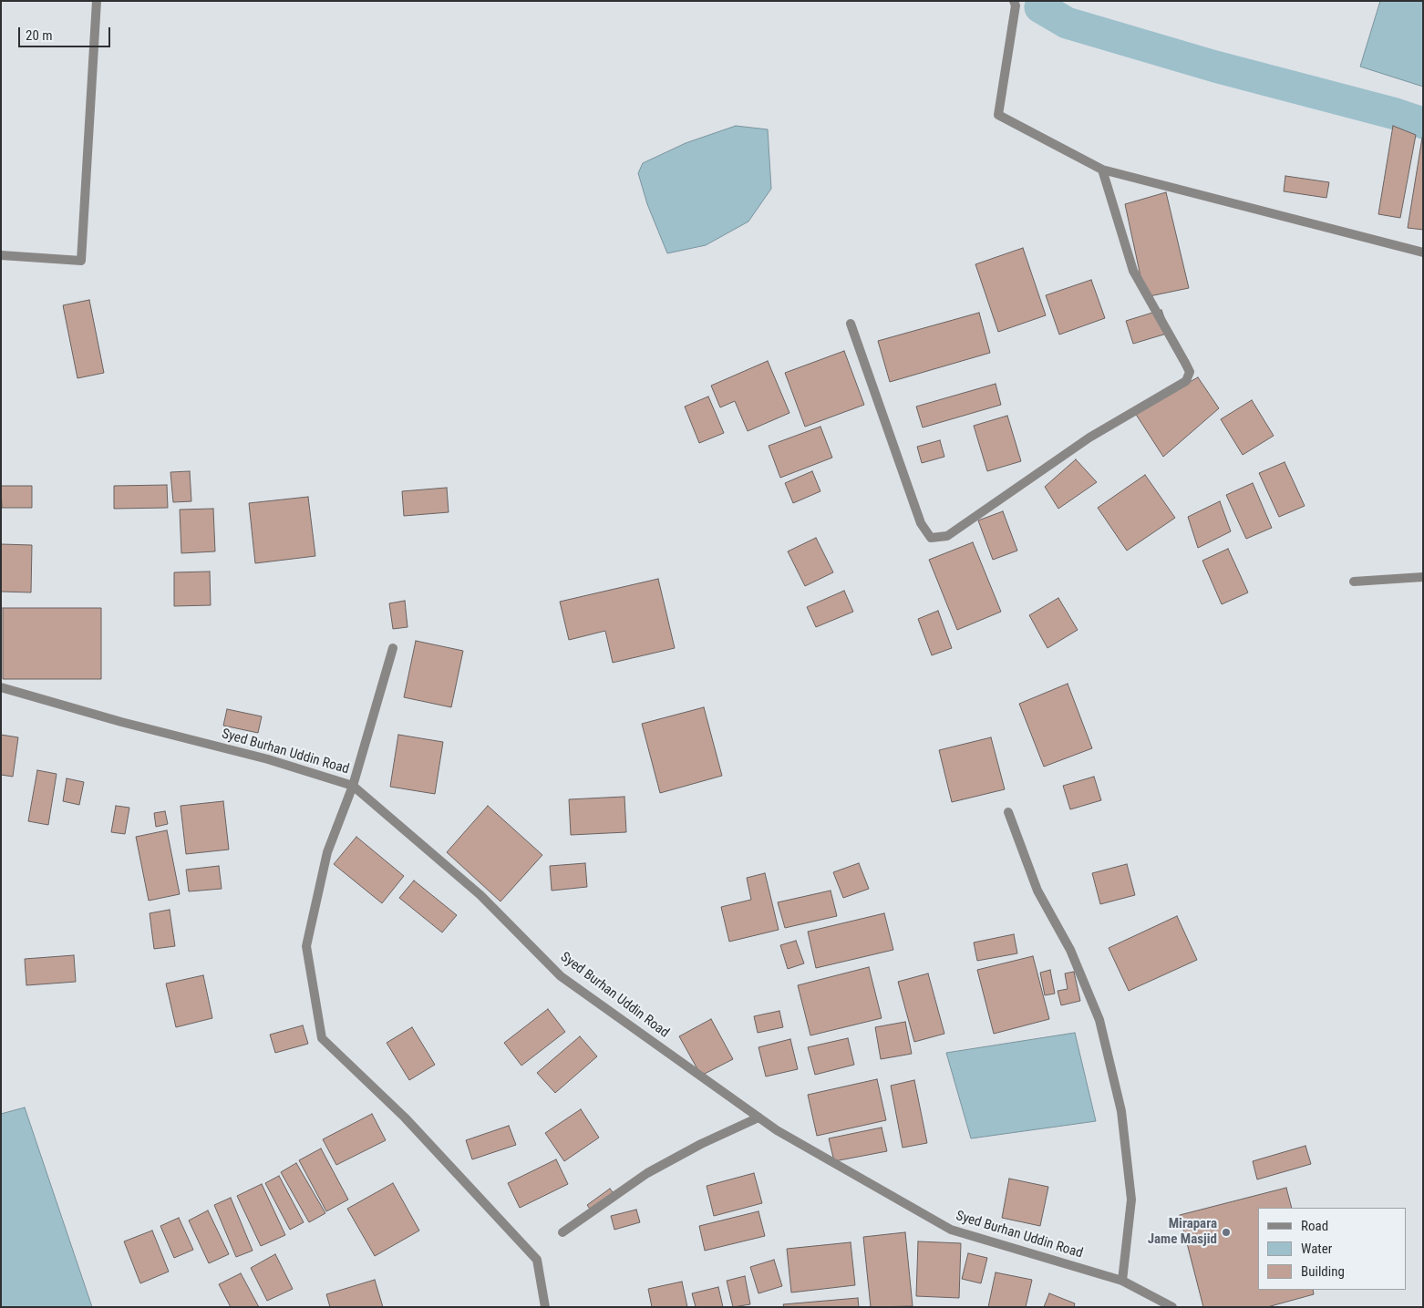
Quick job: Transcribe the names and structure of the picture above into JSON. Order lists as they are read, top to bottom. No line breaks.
{"streets":{"street":["Syed Burhan Uddin Road"]},"places":["Mirapara Jame Masjid"],"legend":["Road","Water","Building"],"scale_bar":"20 m"}
